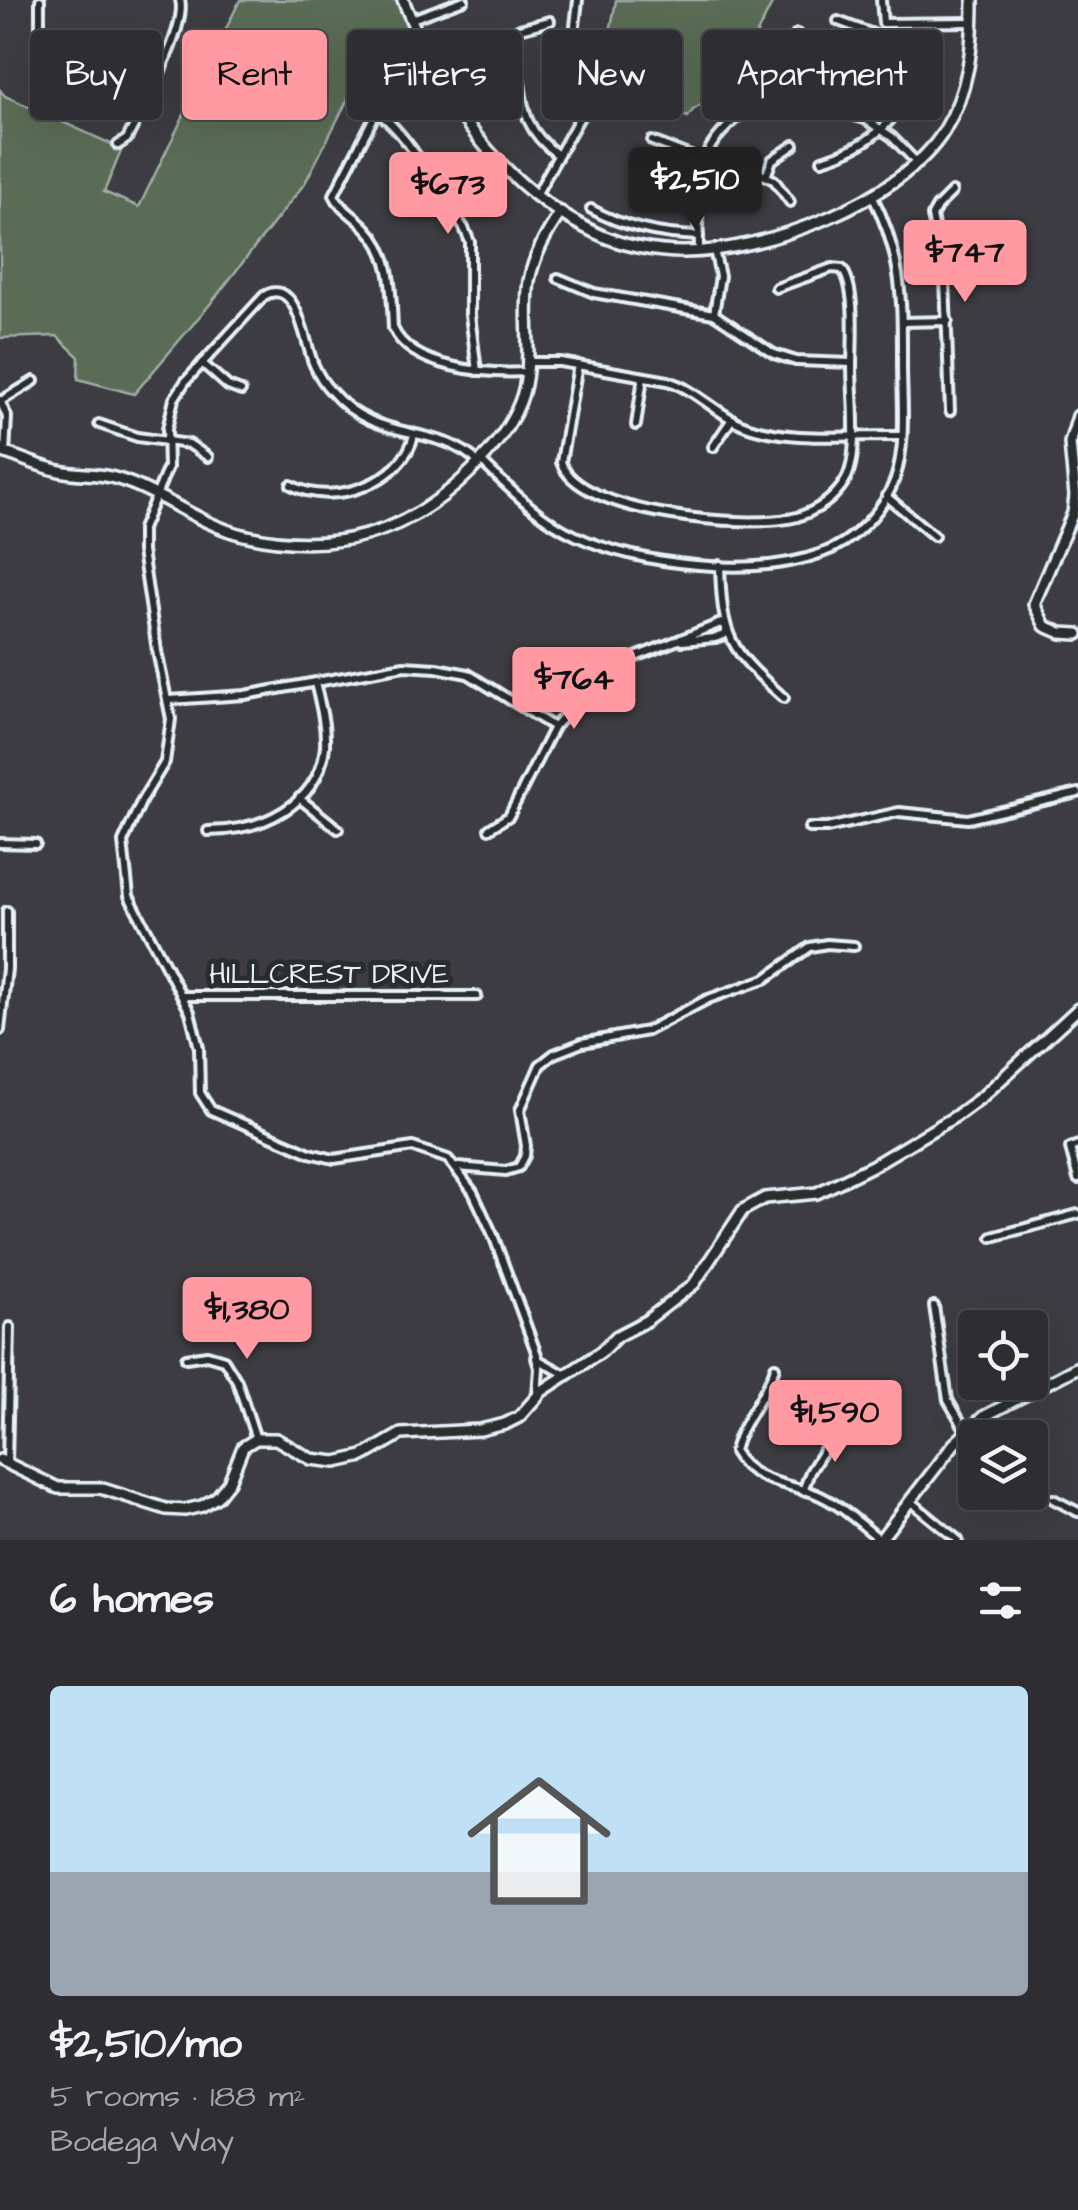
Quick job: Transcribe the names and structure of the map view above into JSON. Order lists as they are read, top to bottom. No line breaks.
{"streets":{"street":["HILLCREST DRIVE"]},"page":{"chip":["Buy","Rent","Filters","New","Apartment"],"price":["$2,510","$673","$747","$764","$1,380","$1,590"],"heading":"6 homes","list":[{"name":"$2,510/mo","note":"5 rooms · 188 m² · Bodega Way"}]}}
